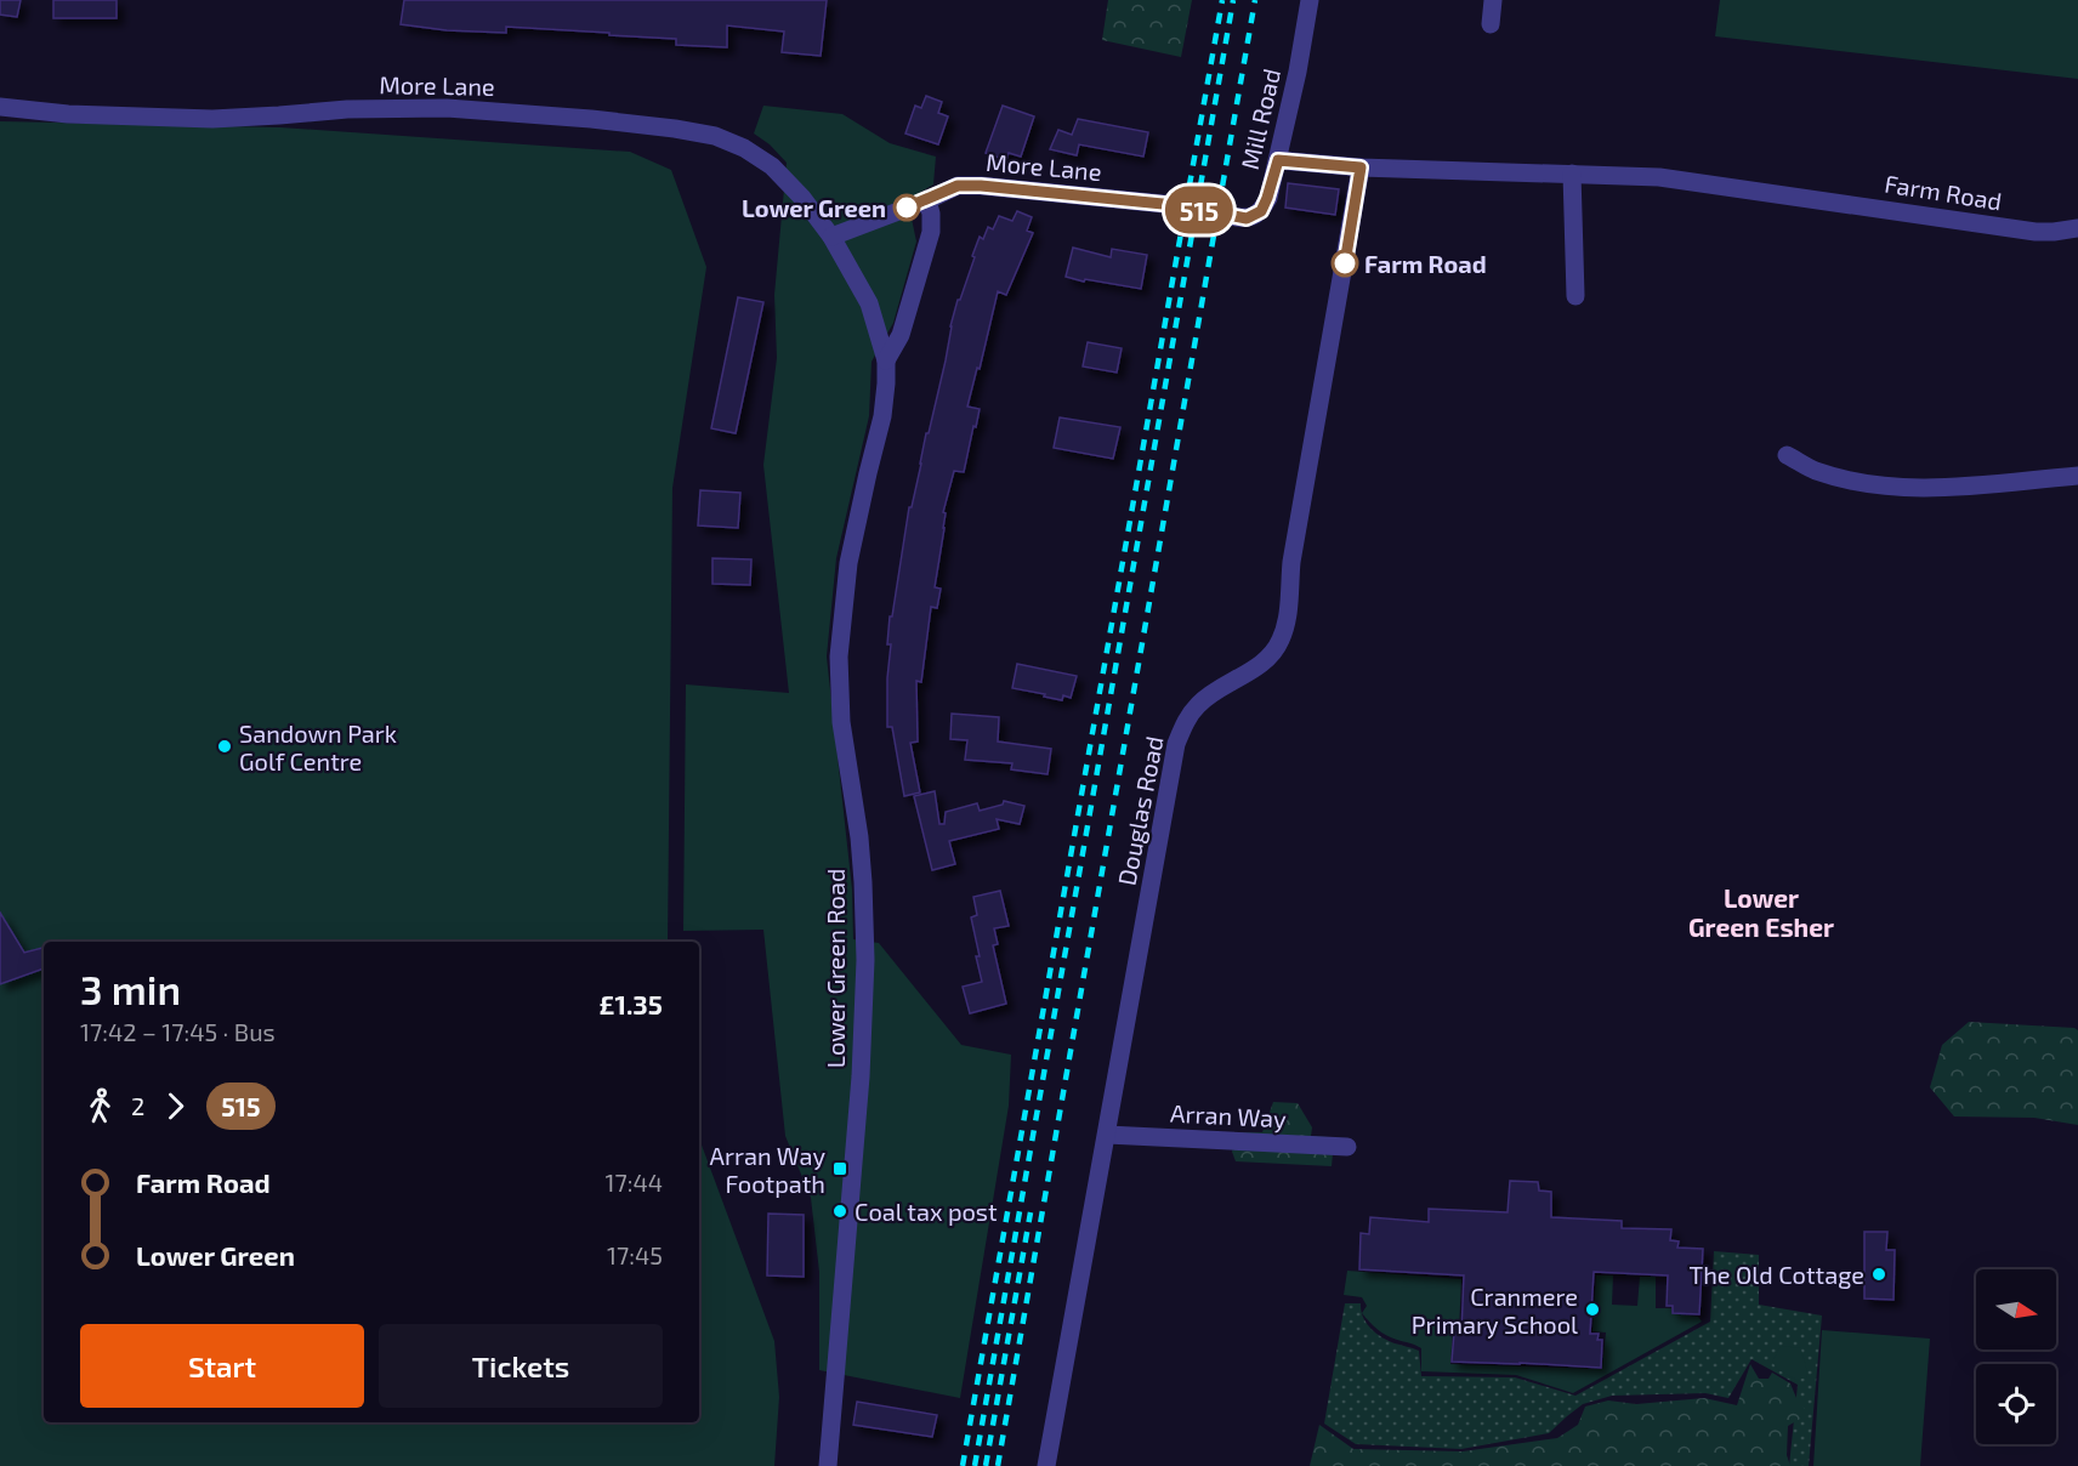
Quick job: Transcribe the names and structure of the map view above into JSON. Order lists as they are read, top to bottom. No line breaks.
{"streets":{"street":["More Lane","Mill Road","Farm Road","Douglas Road","Lower Green Road","Arran Way"]},"crossings":[["More Lane","Lower Green Road"],["Mill Road","Farm Road"],["Farm Road","Douglas Road"],["Douglas Road","Arran Way"]],"districts":["Lower Green Esher"],"places":{"other":["Lower Green","Farm Road","Sandown Park Golf Centre","Coal tax post","The Old Cottage","Cranmere Primary School"],"transit":["Arran Way Footpath"]},"lines":["bus line 515"],"north":"right","page":{"on_map":"515","heading":["3 min","17:42 – 17:45 · Bus","£1.35"],"legs":["2","515"],"list":[{"name":"Farm Road","value":"17:44"},{"name":"Lower Green","value":"17:45"}],"buttons":["Start","Tickets"]}}
